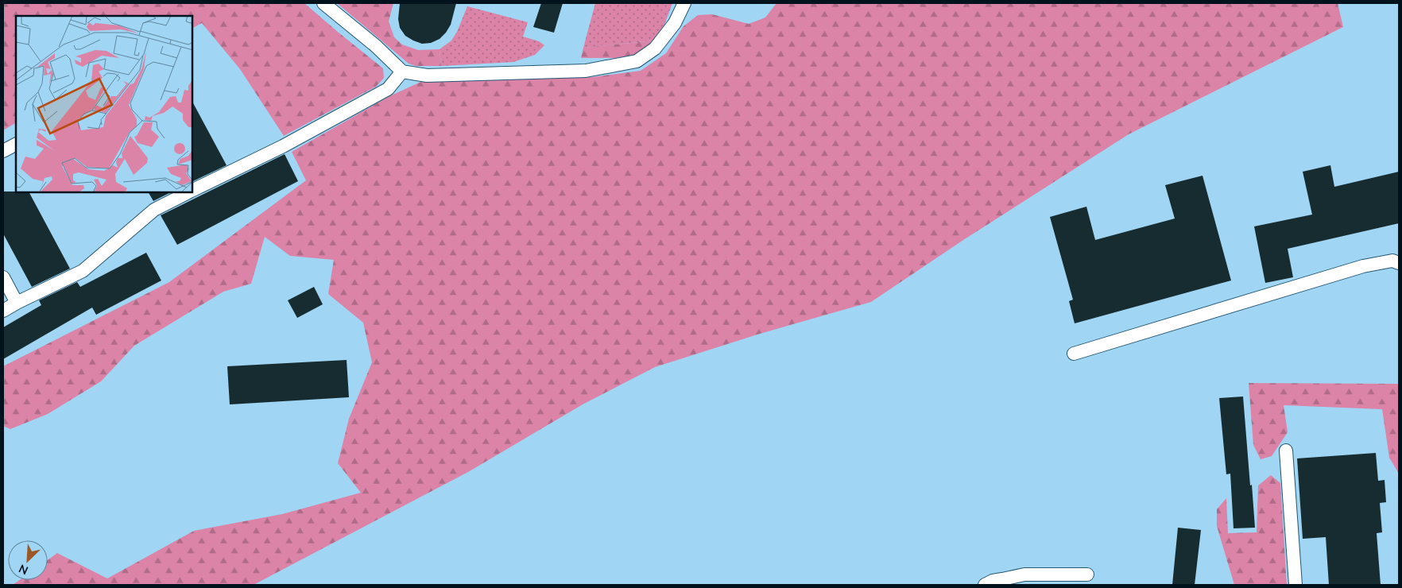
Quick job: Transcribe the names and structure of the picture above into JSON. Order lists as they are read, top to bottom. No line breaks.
{"north":"bottom left"}
